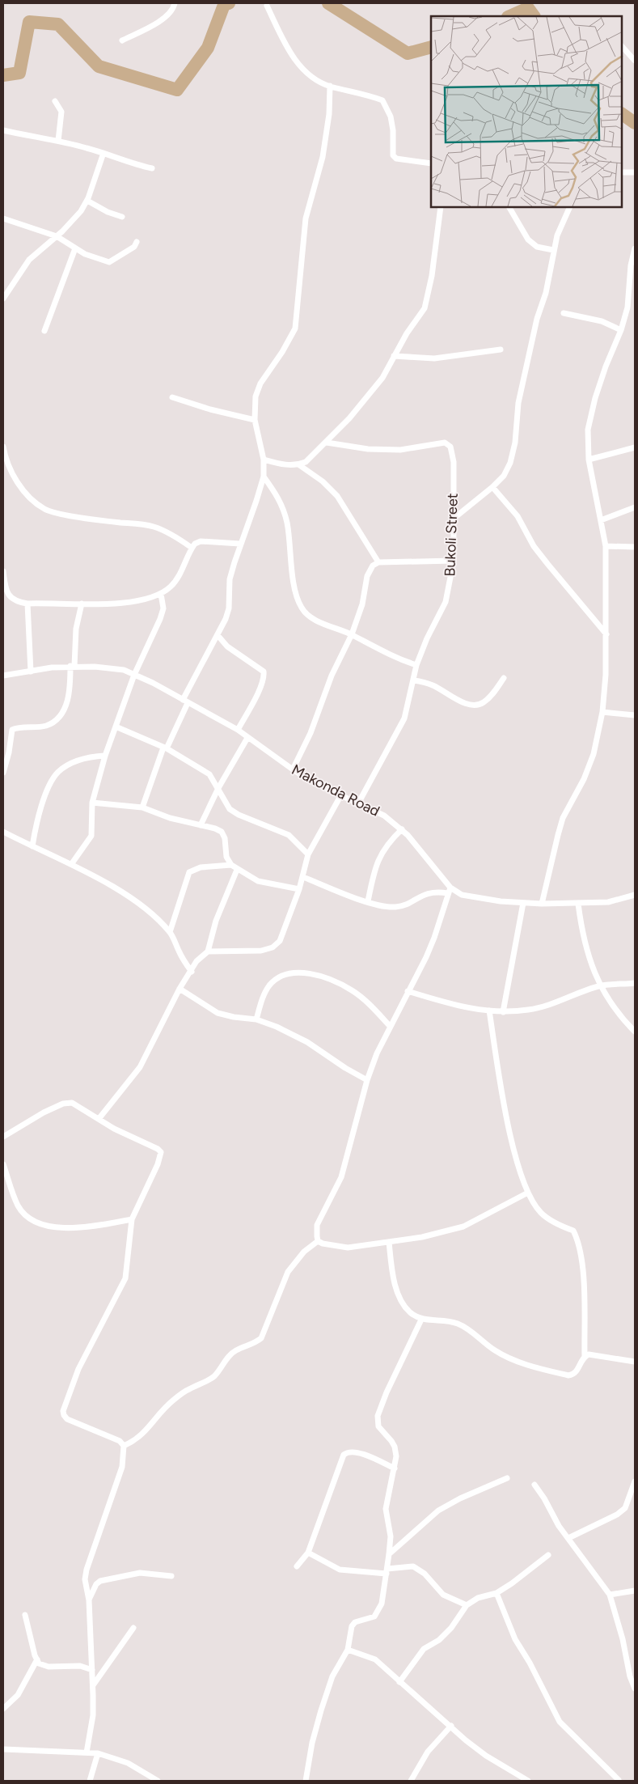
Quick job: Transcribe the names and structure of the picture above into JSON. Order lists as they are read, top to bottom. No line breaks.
{"streets":{"street":["Bukoli Street","Makonda Road"]},"crossings":[["Bukoli Street","Makonda Road"]]}
